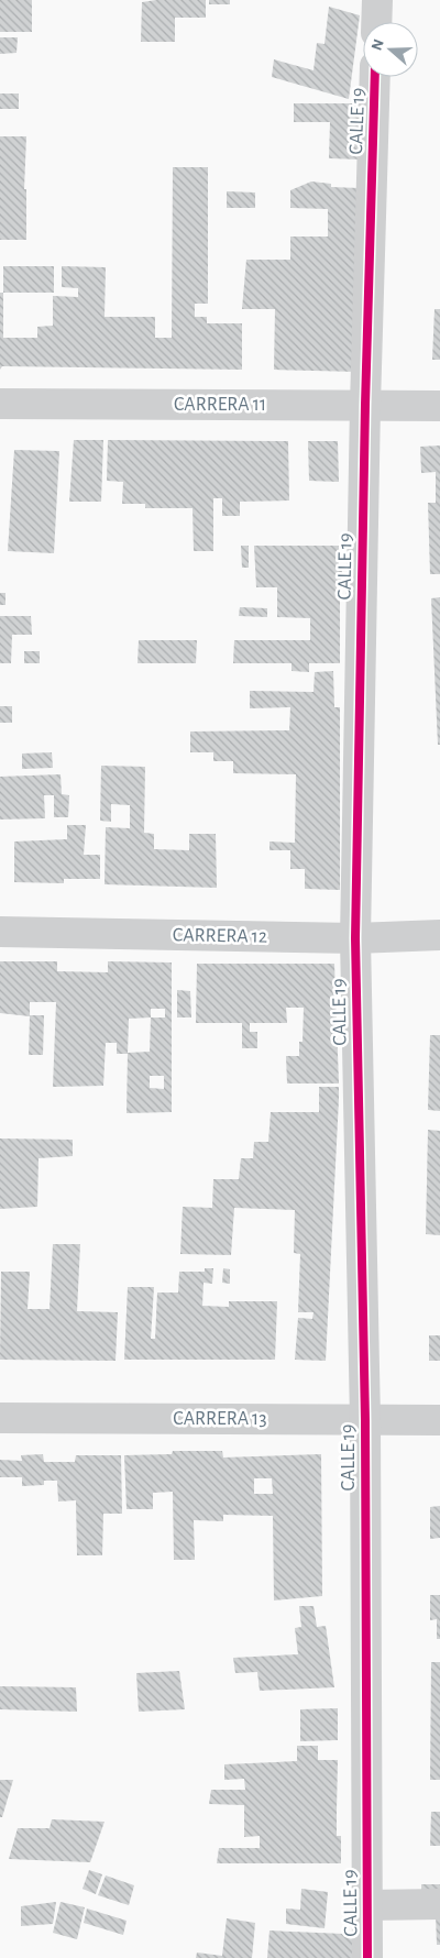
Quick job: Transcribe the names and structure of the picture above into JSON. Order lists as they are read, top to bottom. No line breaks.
{"streets":{"street":["CALLE 19","CARRERA 11","CARRERA 12","CARRERA 13"]},"crossings":[["CALLE 19","CARRERA 11"],["CALLE 19","CARRERA 12"],["CALLE 19","CARRERA 13"]],"north":"left"}
